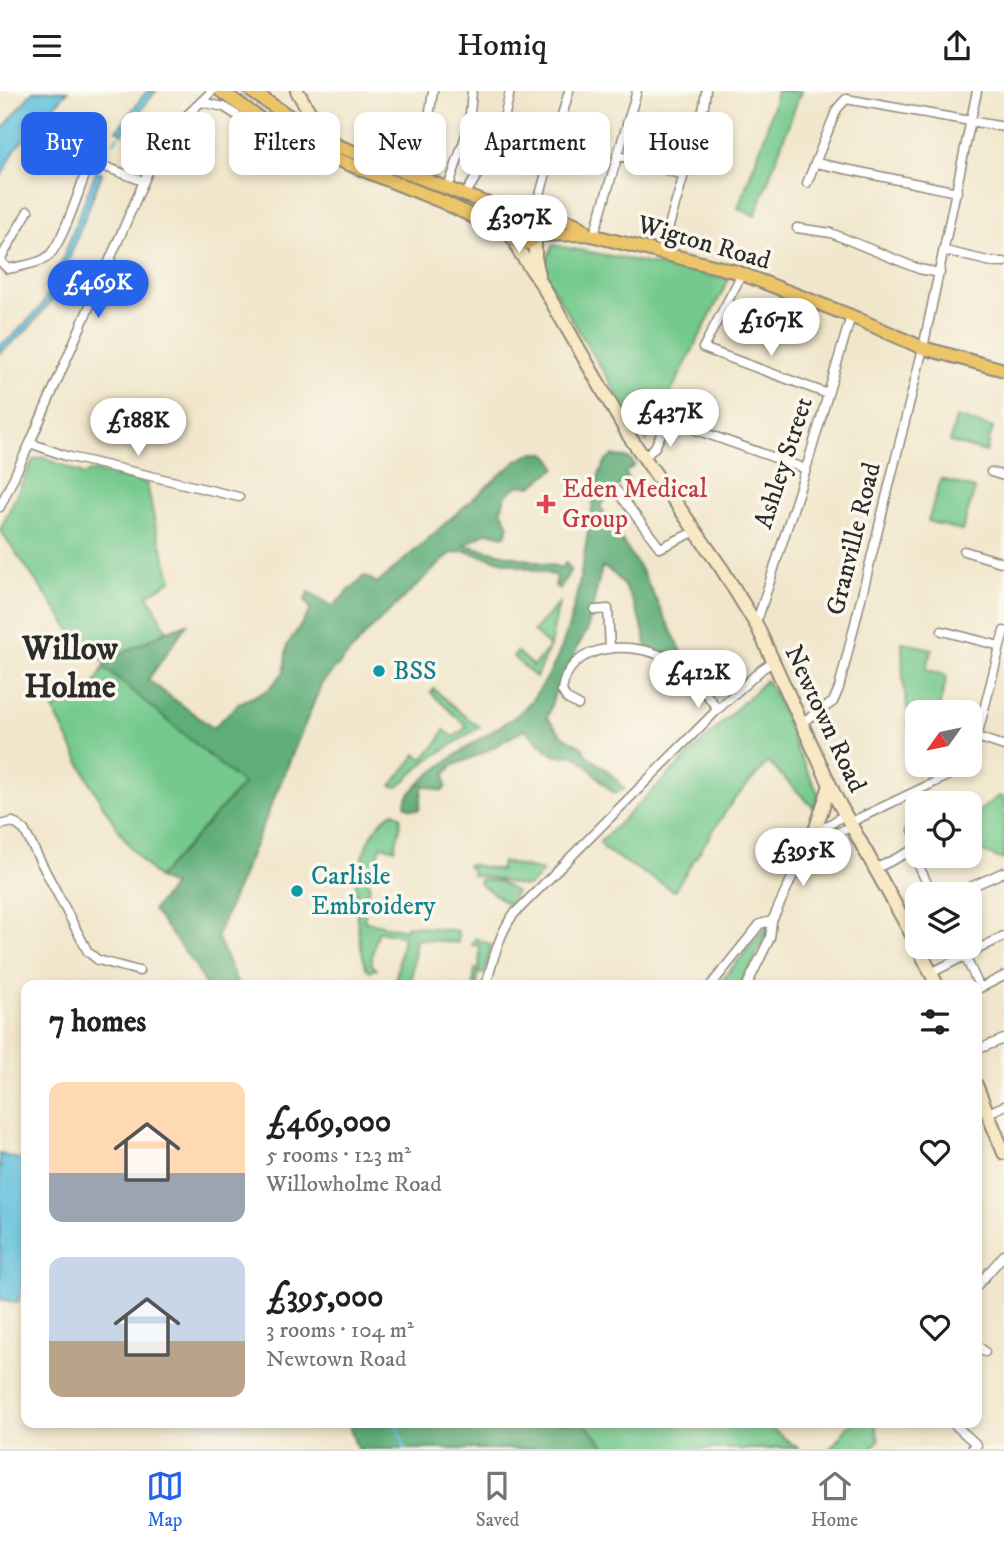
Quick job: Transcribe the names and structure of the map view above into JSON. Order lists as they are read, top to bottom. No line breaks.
{"streets":{"main road":["Wigton Road","Newtown Road"],"street":["Ashley Street","Granville Road"]},"crossings":[["Wigton Road","Ashley Street"],["Wigton Road","Granville Road"],["Wigton Road","Newtown Road"],["Ashley Street","Newtown Road"],["Granville Road","Newtown Road"]],"districts":["Willow Holme"],"places":{"health":["Eden Medical Group"],"other":["BSS","Carlisle Embroidery"]},"north":"bottom left","page":{"header":"Homiq","chip":["Buy","Rent","Filters","New","Apartment","House"],"price":["£307K","£469K","£167K","£437K","£188K","£412K","£395K"],"heading":"7 homes","list":[{"name":"£469,000","note":"5 rooms · 123 m² · Willowholme Road"},{"name":"£395,000","note":"3 rooms · 104 m² · Newtown Road"}],"tabs":["Map","Saved","Home"]}}
